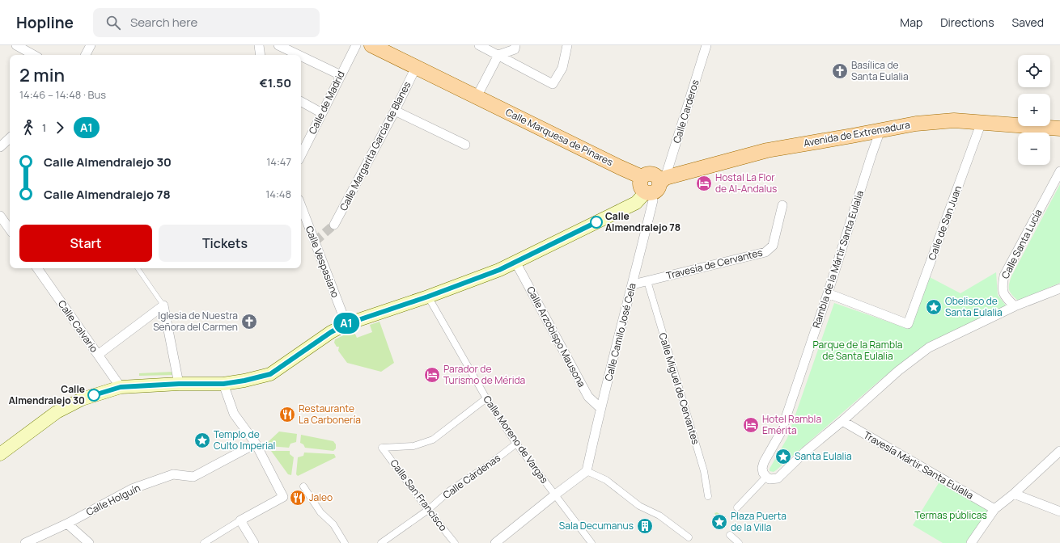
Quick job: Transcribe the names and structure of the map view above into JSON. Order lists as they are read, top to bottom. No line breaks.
{"streets":{"main road":["Avenida de Extremadura","Calle Marquesa de Pinares"],"street":["Calle de Madrid","Calle Carderos","Calle Margarita García de Blanes","Calle de San Juan","Calle Santa Lucía","Rambla de la Mártir Santa Eulalia","Calle Vespasiano","Travesía de Cervantes","Calle Calvario","Calle Camilo José Cela","Calle Arzobispo Mausona","Calle Miguel de Cervantes","Calle Moreno de Vargas","Travesía Mártir Santa Eulalia","Calle Cárdenas","Calle San Francisco","Calle Holguín"]},"crossings":[["Calle Carderos","Avenida de Extremadura"],["Calle Carderos","Calle Marquesa de Pinares"],["Calle Carderos","Calle Camilo José Cela"],["Avenida de Extremadura","Calle Marquesa de Pinares"],["Avenida de Extremadura","Calle de San Juan"],["Avenida de Extremadura","Rambla de la Mártir Santa Eulalia"],["Avenida de Extremadura","Calle Camilo José Cela"],["Calle Marquesa de Pinares","Calle Margarita García de Blanes"],["Calle Marquesa de Pinares","Calle Camilo José Cela"],["Calle de San Juan","Rambla de la Mártir Santa Eulalia"],["Travesía de Cervantes","Calle Camilo José Cela"],["Travesía de Cervantes","Calle Miguel de Cervantes"],["Calle Camilo José Cela","Calle Arzobispo Mausona"],["Calle Moreno de Vargas","Calle Cárdenas"],["Calle Moreno de Vargas","Calle San Francisco"],["Calle Cárdenas","Calle San Francisco"]],"parks":["Parque de la Rambla de Santa Eulalia","Termas públicas"],"places":{"church":["Basílica de Santa Eulalia","Iglesia de Nuestra Señora del Carmen"],"hotel":["Hostal La Flor de Al-Andalus","Parador de Turismo de Mérida","Hotel Rambla Emérita"],"other":["Calle Almendralejo 78","Calle Almendralejo 30"],"place":["Obelisco de Santa Eulalia","Templo de Culto Imperial","Santa Eulalia","Plaza Puerta de la Villa"],"restaurant":["Restaurante La Carbonería","Jaleo"],"building":["Sala Decumanus"]},"lines":["bus line A1"],"page":{"header":"Hopline","search":"Search here","nav":["Map","Directions","Saved"],"on_map":"A1","map_buttons":["+","−"],"heading":["2 min","14:46 – 14:48 · Bus","€1.50"],"legs":["1","A1"],"list":[{"name":"Calle Almendralejo 30","value":"14:47"},{"name":"Calle Almendralejo 78","value":"14:48"}],"buttons":["Start","Tickets"]}}
